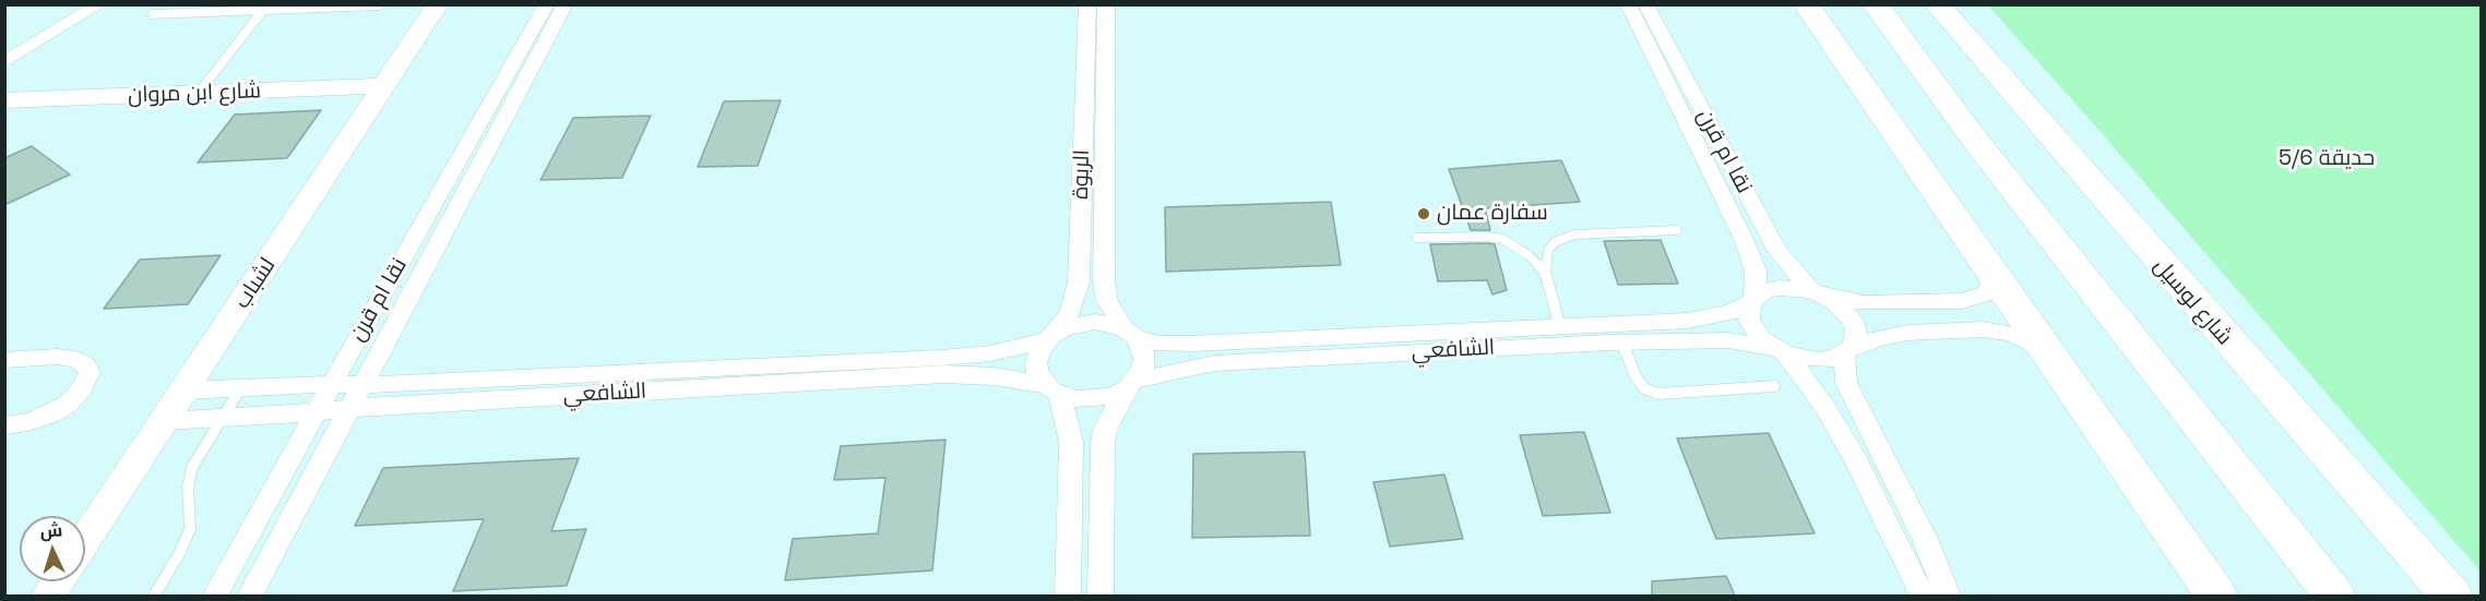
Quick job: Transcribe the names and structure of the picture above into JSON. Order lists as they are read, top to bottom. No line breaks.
{"streets":{"highway":["شارع لوسيل"],"street":["شارع ابن مروان","نقا ام قرن","الربوة","لشباب","الشافعي"]},"crossings":[["شارع ابن مروان","لشباب"],["نقا ام قرن","الشافعي"],["الربوة","الشافعي"],["لشباب","الشافعي"]],"parks":["حديقة 5/6"],"places":["سفارة عمان"],"north":"top"}
